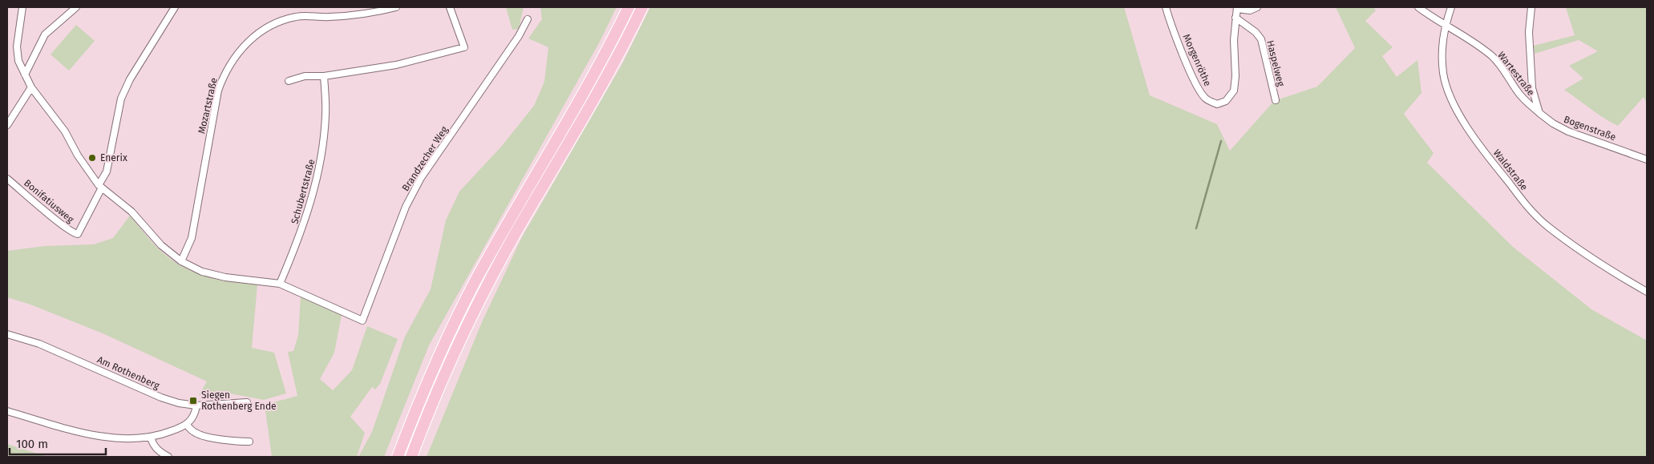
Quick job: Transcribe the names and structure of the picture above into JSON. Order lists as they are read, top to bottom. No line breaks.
{"streets":{"street":["Morgenröthe","Haspelweg","Wartestraße","Mozartstraße","Bogenstraße","Brandzecher Weg","Waldstraße","Schubertstraße","Bonifatiusweg","Am Rothenberg"]},"crossings":[["Morgenröthe","Haspelweg"],["Wartestraße","Bogenstraße"],["Wartestraße","Waldstraße"],["Brandzecher Weg","Schubertstraße"]],"places":{"other":["Enerix"],"transit":["Siegen Rothenberg Ende"]},"scale_bar":"100 m"}
